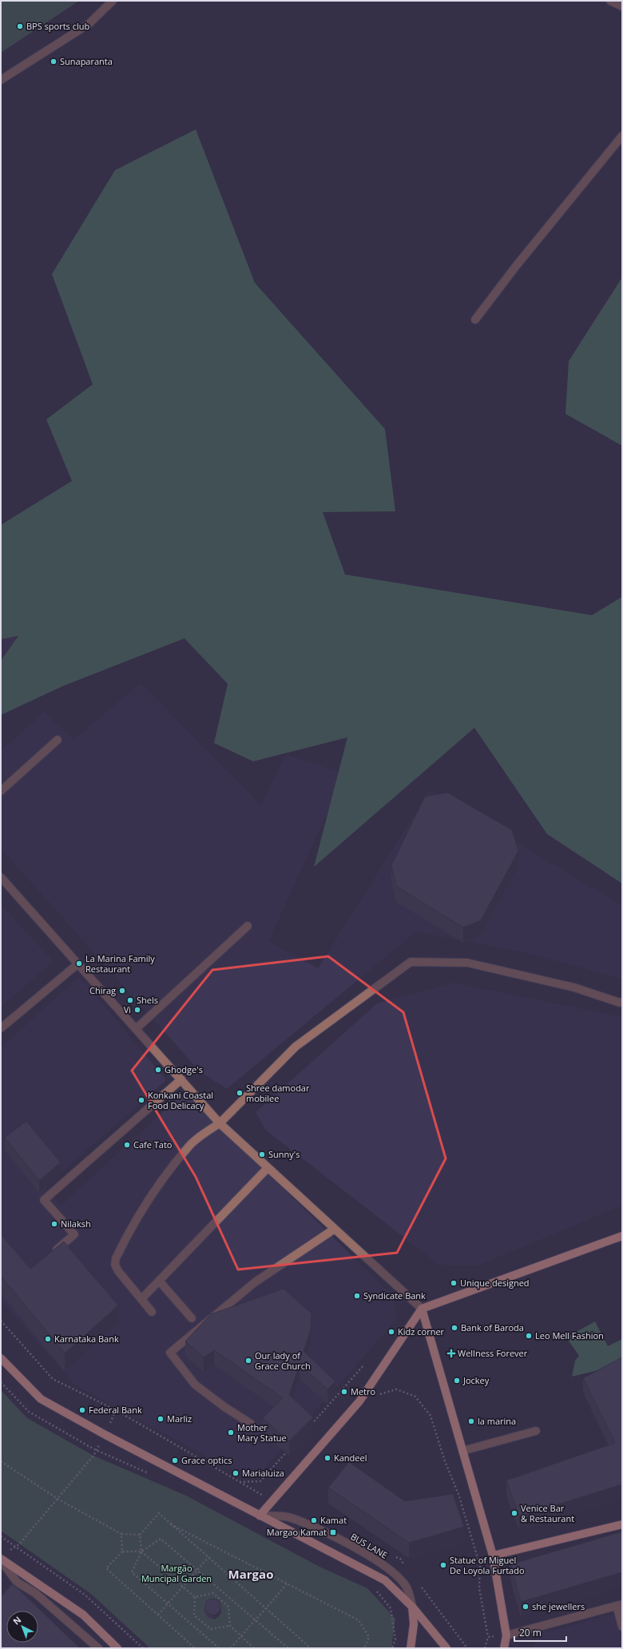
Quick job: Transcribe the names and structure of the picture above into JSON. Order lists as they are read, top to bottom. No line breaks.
{"streets":{"street":["BUS LANE"]},"districts":["Margao"],"parks":["Margão Muncipal Garden"],"places":{"other":["BPS sports club","Sunaparanta","La Marina Family Restaurant","Chirag","Shels","Vi","Ghodge's","Shree damodar mobilee","Konkani Coastal Food Delicacy","Cafe Tato","Sunny's","Nilaksh","Unique designed","Syndicate Bank","Bank of Baroda","Kidz corner","Leo Mell Fashion","Karnataka Bank","Our lady of Grace Church","Jockey","Metro","Federal Bank","Marliz","la marina","Mother Mary Statue","Kandeel","Grace optics","Marialuiza","Venice Bar & Restaurant","Kamat","Statue of Miguel De Loyola Furtado","she jewellers"],"health":["Wellness Forever"],"transit":["Margao Kamat"]},"scale_bar":"20 m","north":"top left"}
